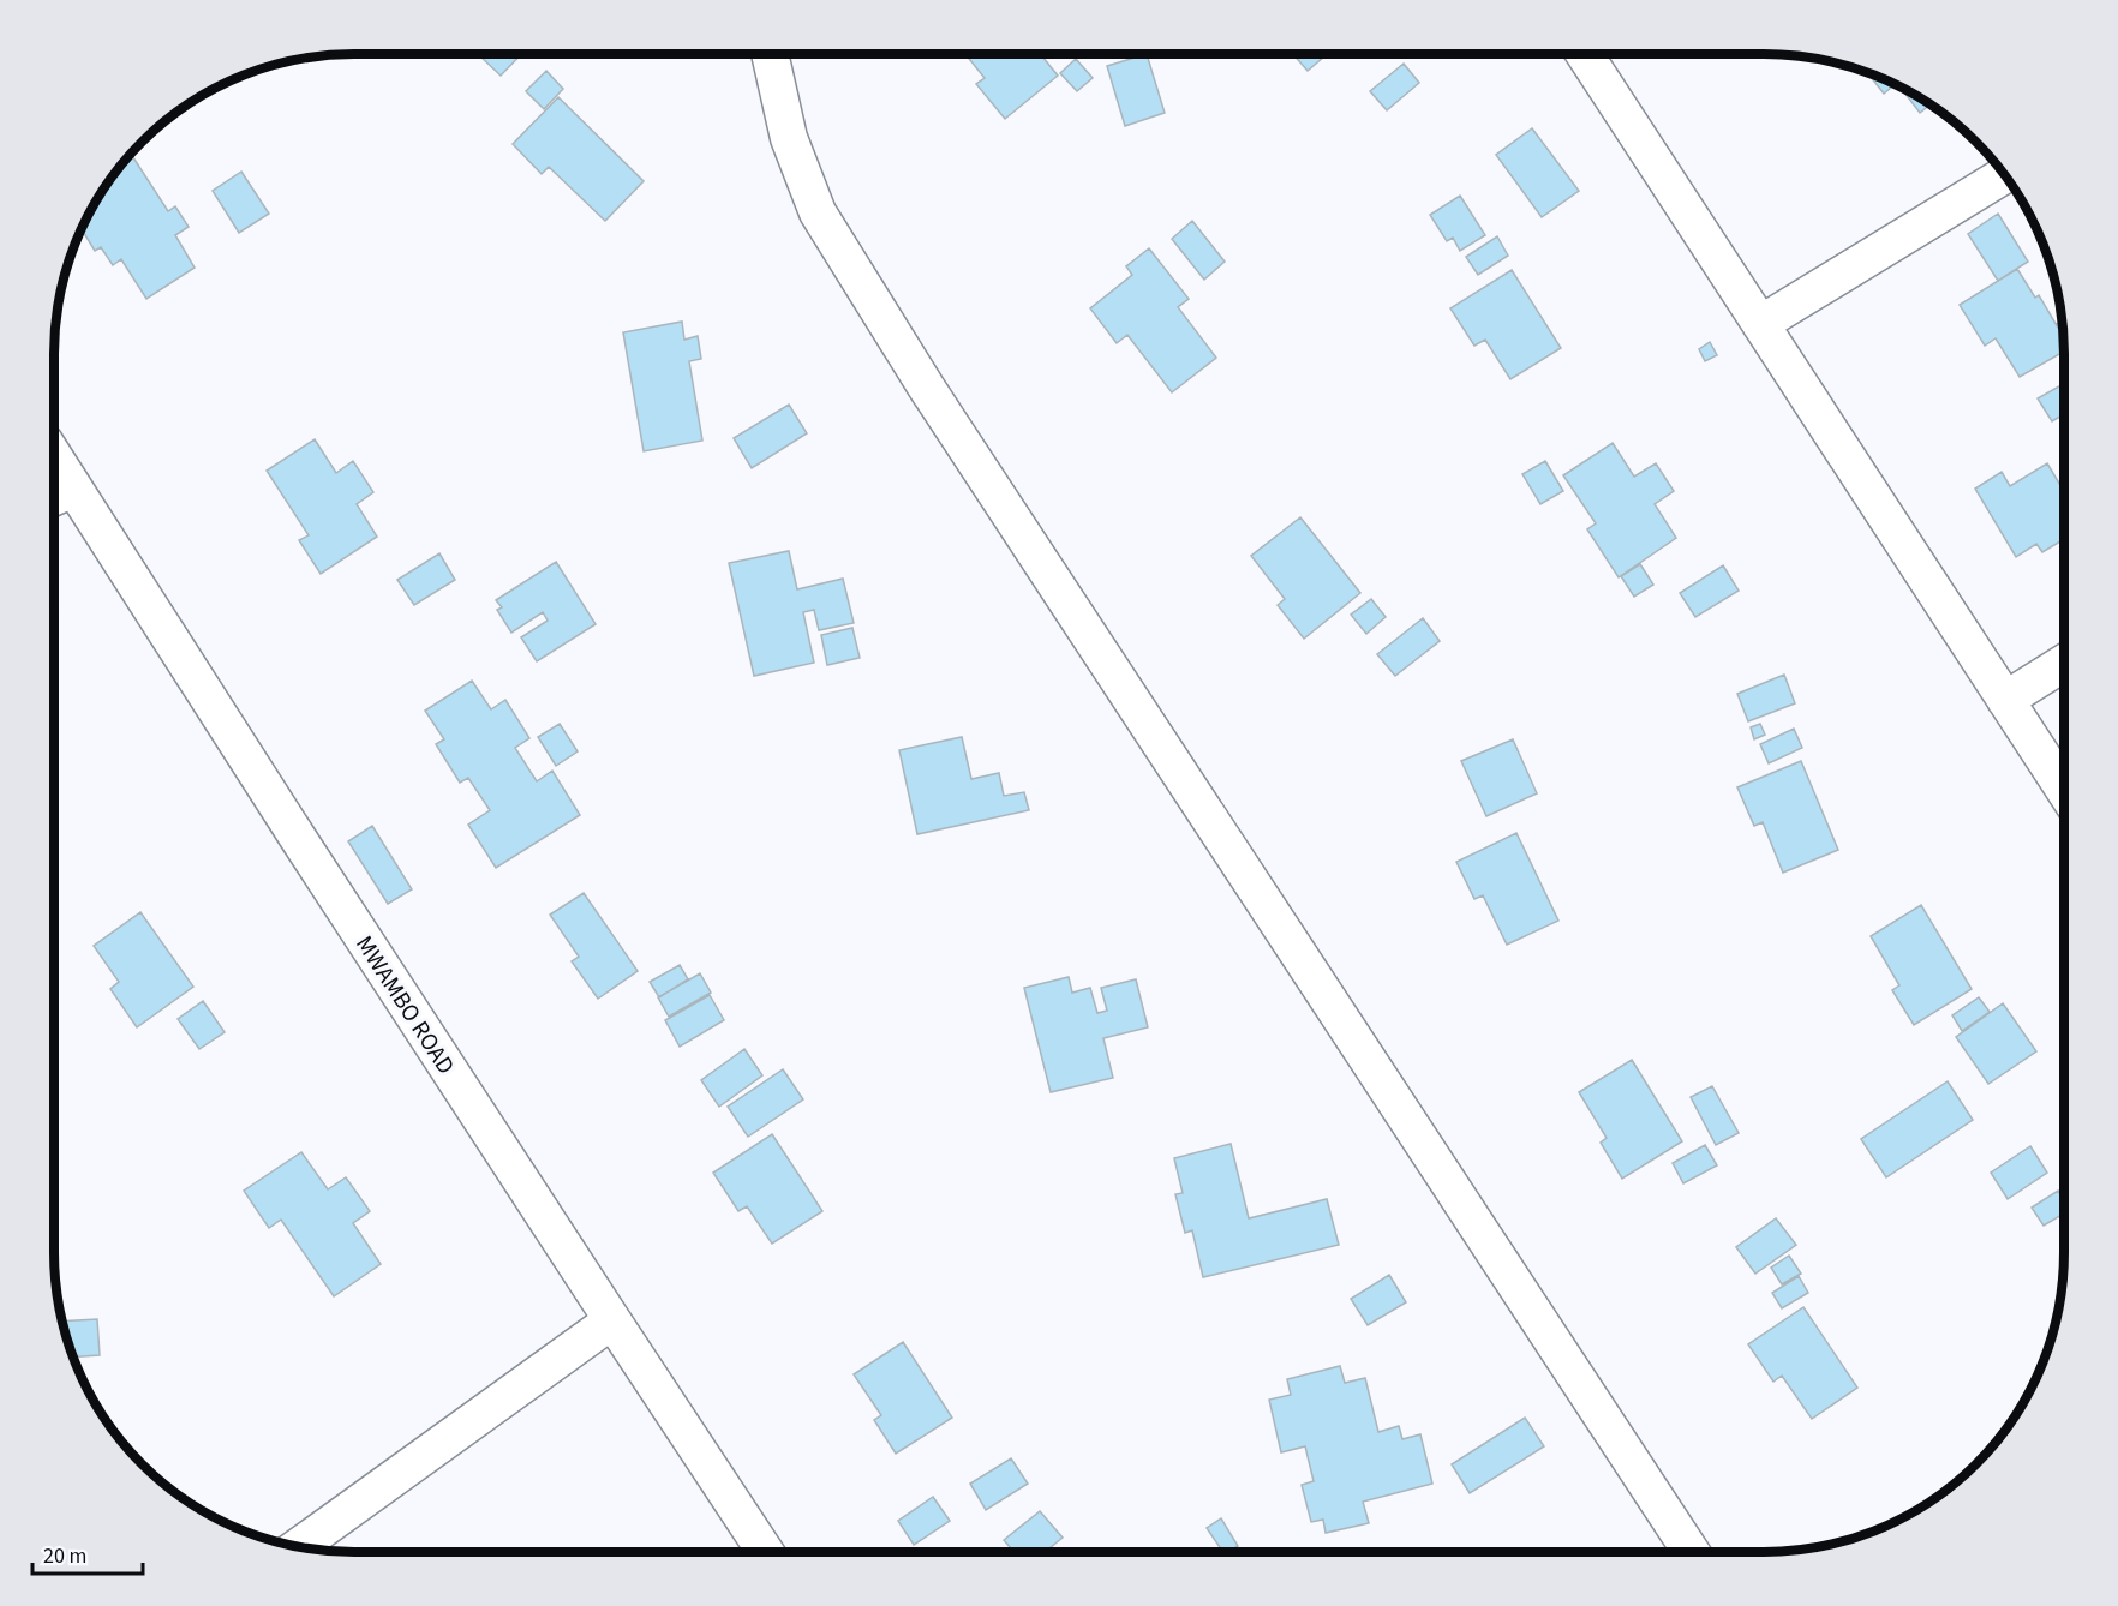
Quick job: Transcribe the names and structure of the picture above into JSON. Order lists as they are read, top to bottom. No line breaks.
{"streets":{"street":["MWAMBO ROAD"]},"scale_bar":"20 m"}
